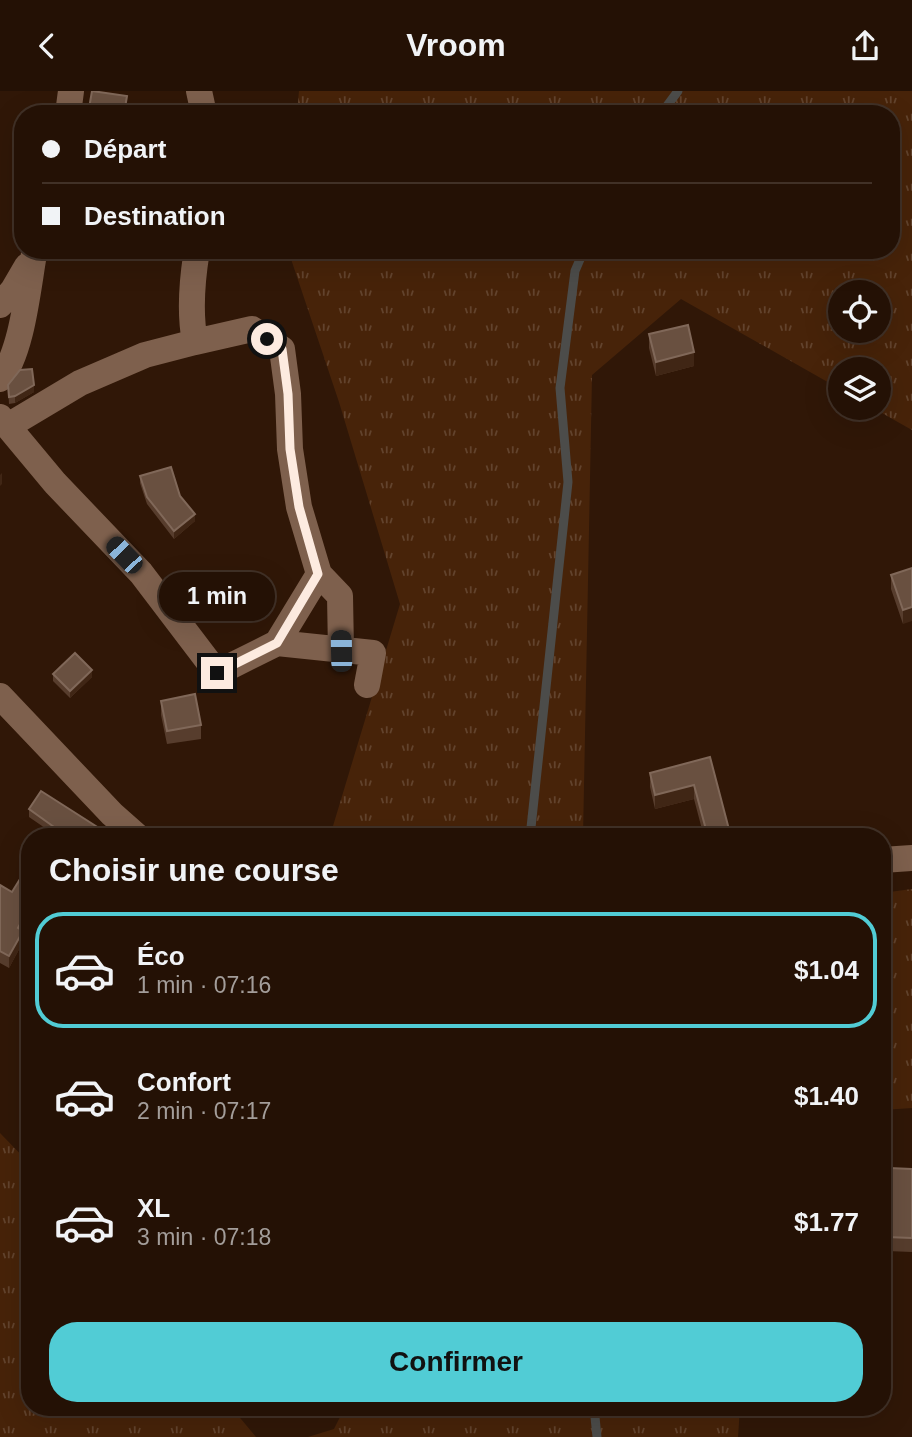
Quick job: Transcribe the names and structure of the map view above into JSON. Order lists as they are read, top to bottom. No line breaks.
{"page":{"header":"Vroom","banner":["Départ","Destination"],"bubble":"1 min","heading":"Choisir une course","list":[{"name":"Éco","note":"1 min · 07:16","value":"$1.04"},{"name":"Confort","note":"2 min · 07:17","value":"$1.40"},{"name":"XL","note":"3 min · 07:18","value":"$1.77"}],"buttons":"Confirmer"}}
